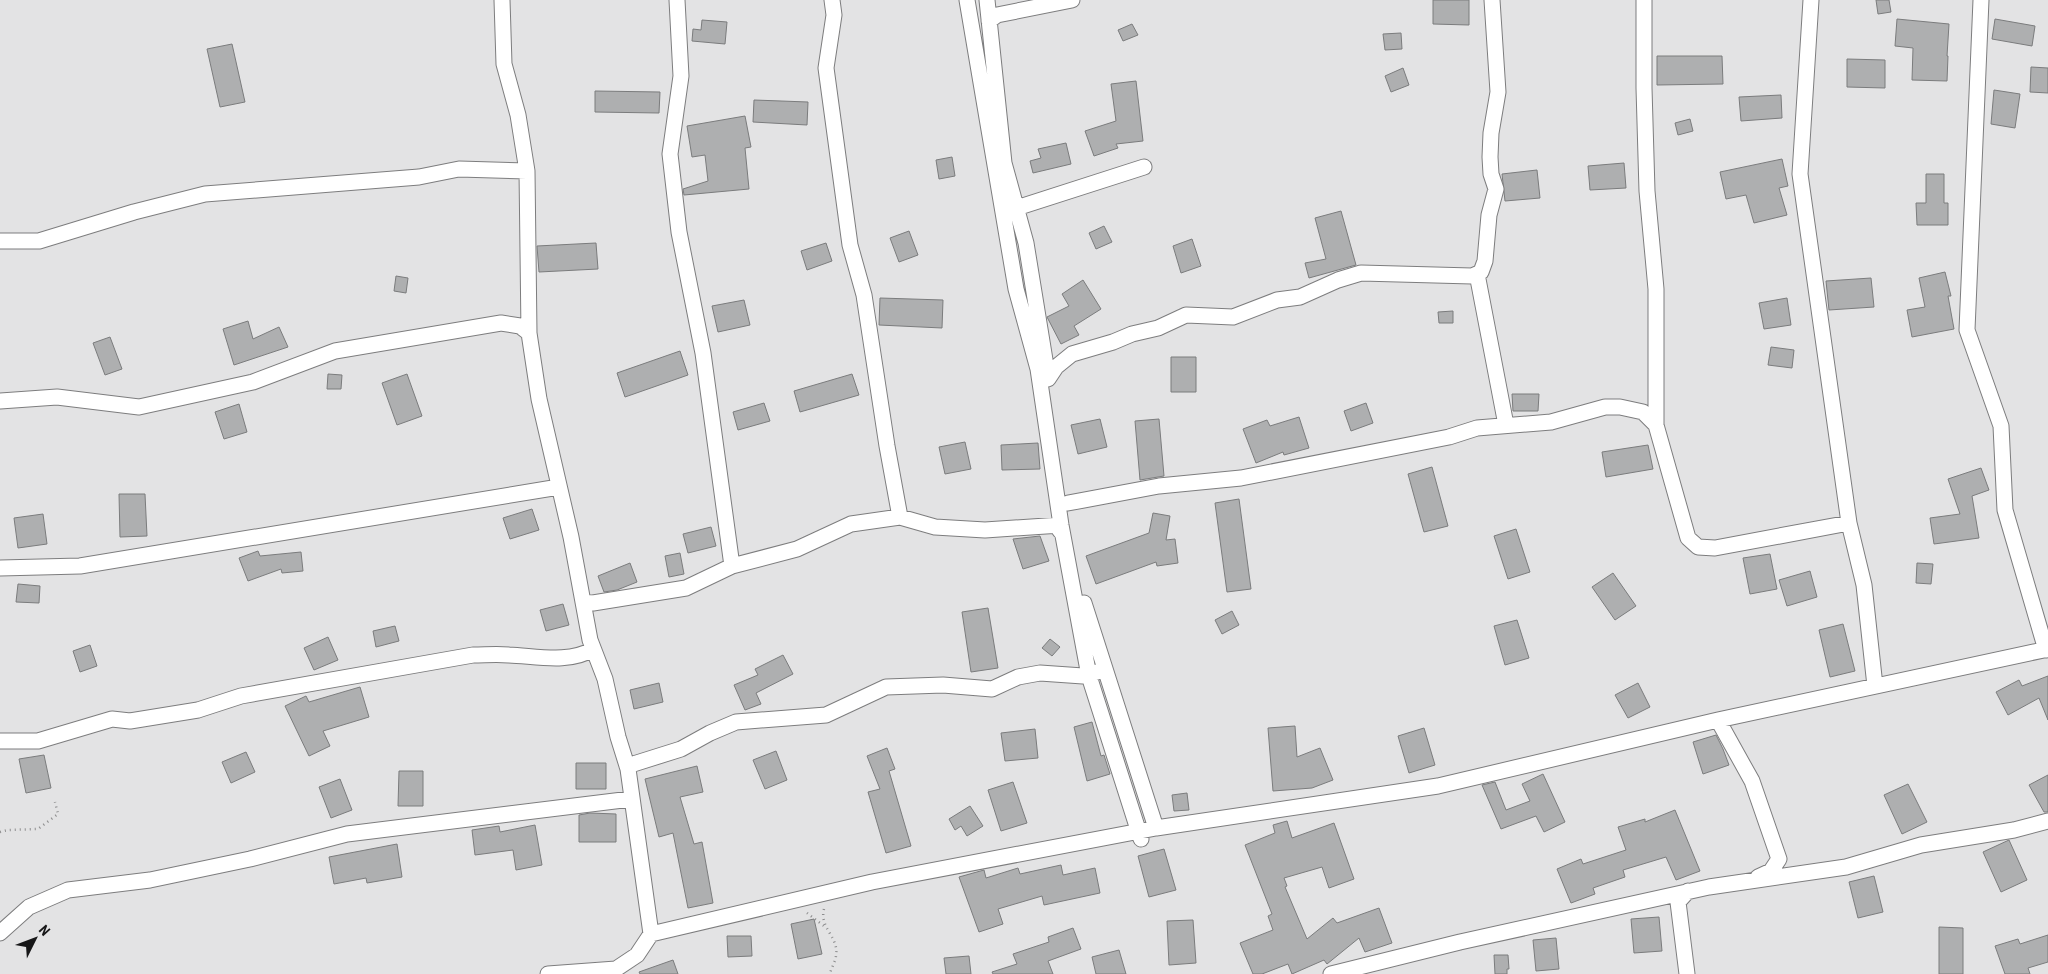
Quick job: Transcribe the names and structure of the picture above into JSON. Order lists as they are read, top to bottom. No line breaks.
{"north":"top right"}
